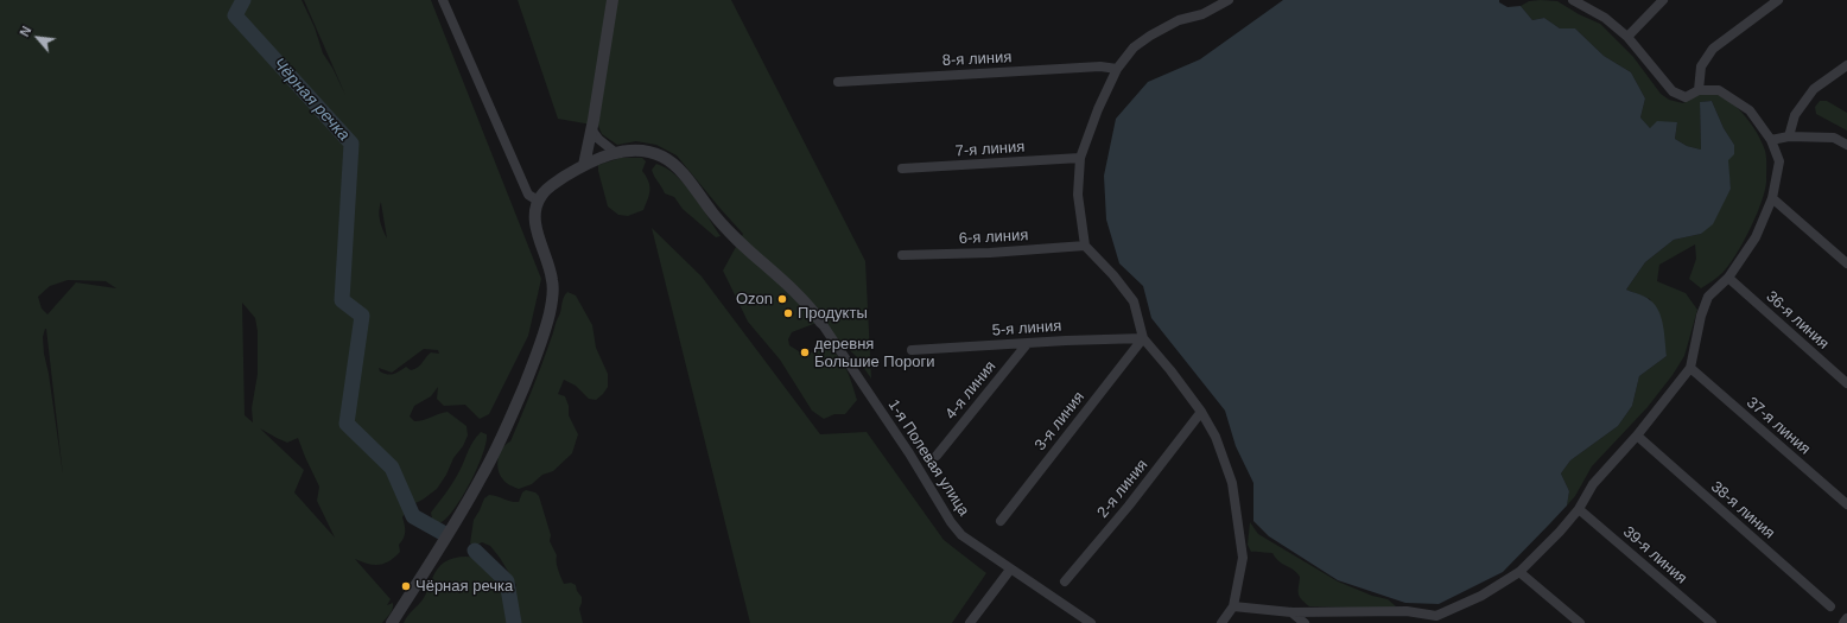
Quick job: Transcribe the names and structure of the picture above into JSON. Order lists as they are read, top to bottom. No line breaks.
{"streets":{"street":["8-я линия","7-я линия","6-я линия","36-я линия","5-я линия","4-я линия","3-я линия","37-я линия","1-я Полевая улица","2-я линия","38-я линия","39-я линия"]},"crossings":[["5-я линия","4-я линия"],["5-я линия","3-я линия"]],"water":["Чёрная речка"],"places":["Ozon","Продукты","деревня Большие Пороги","Чёрная речка"],"north":"top left"}
